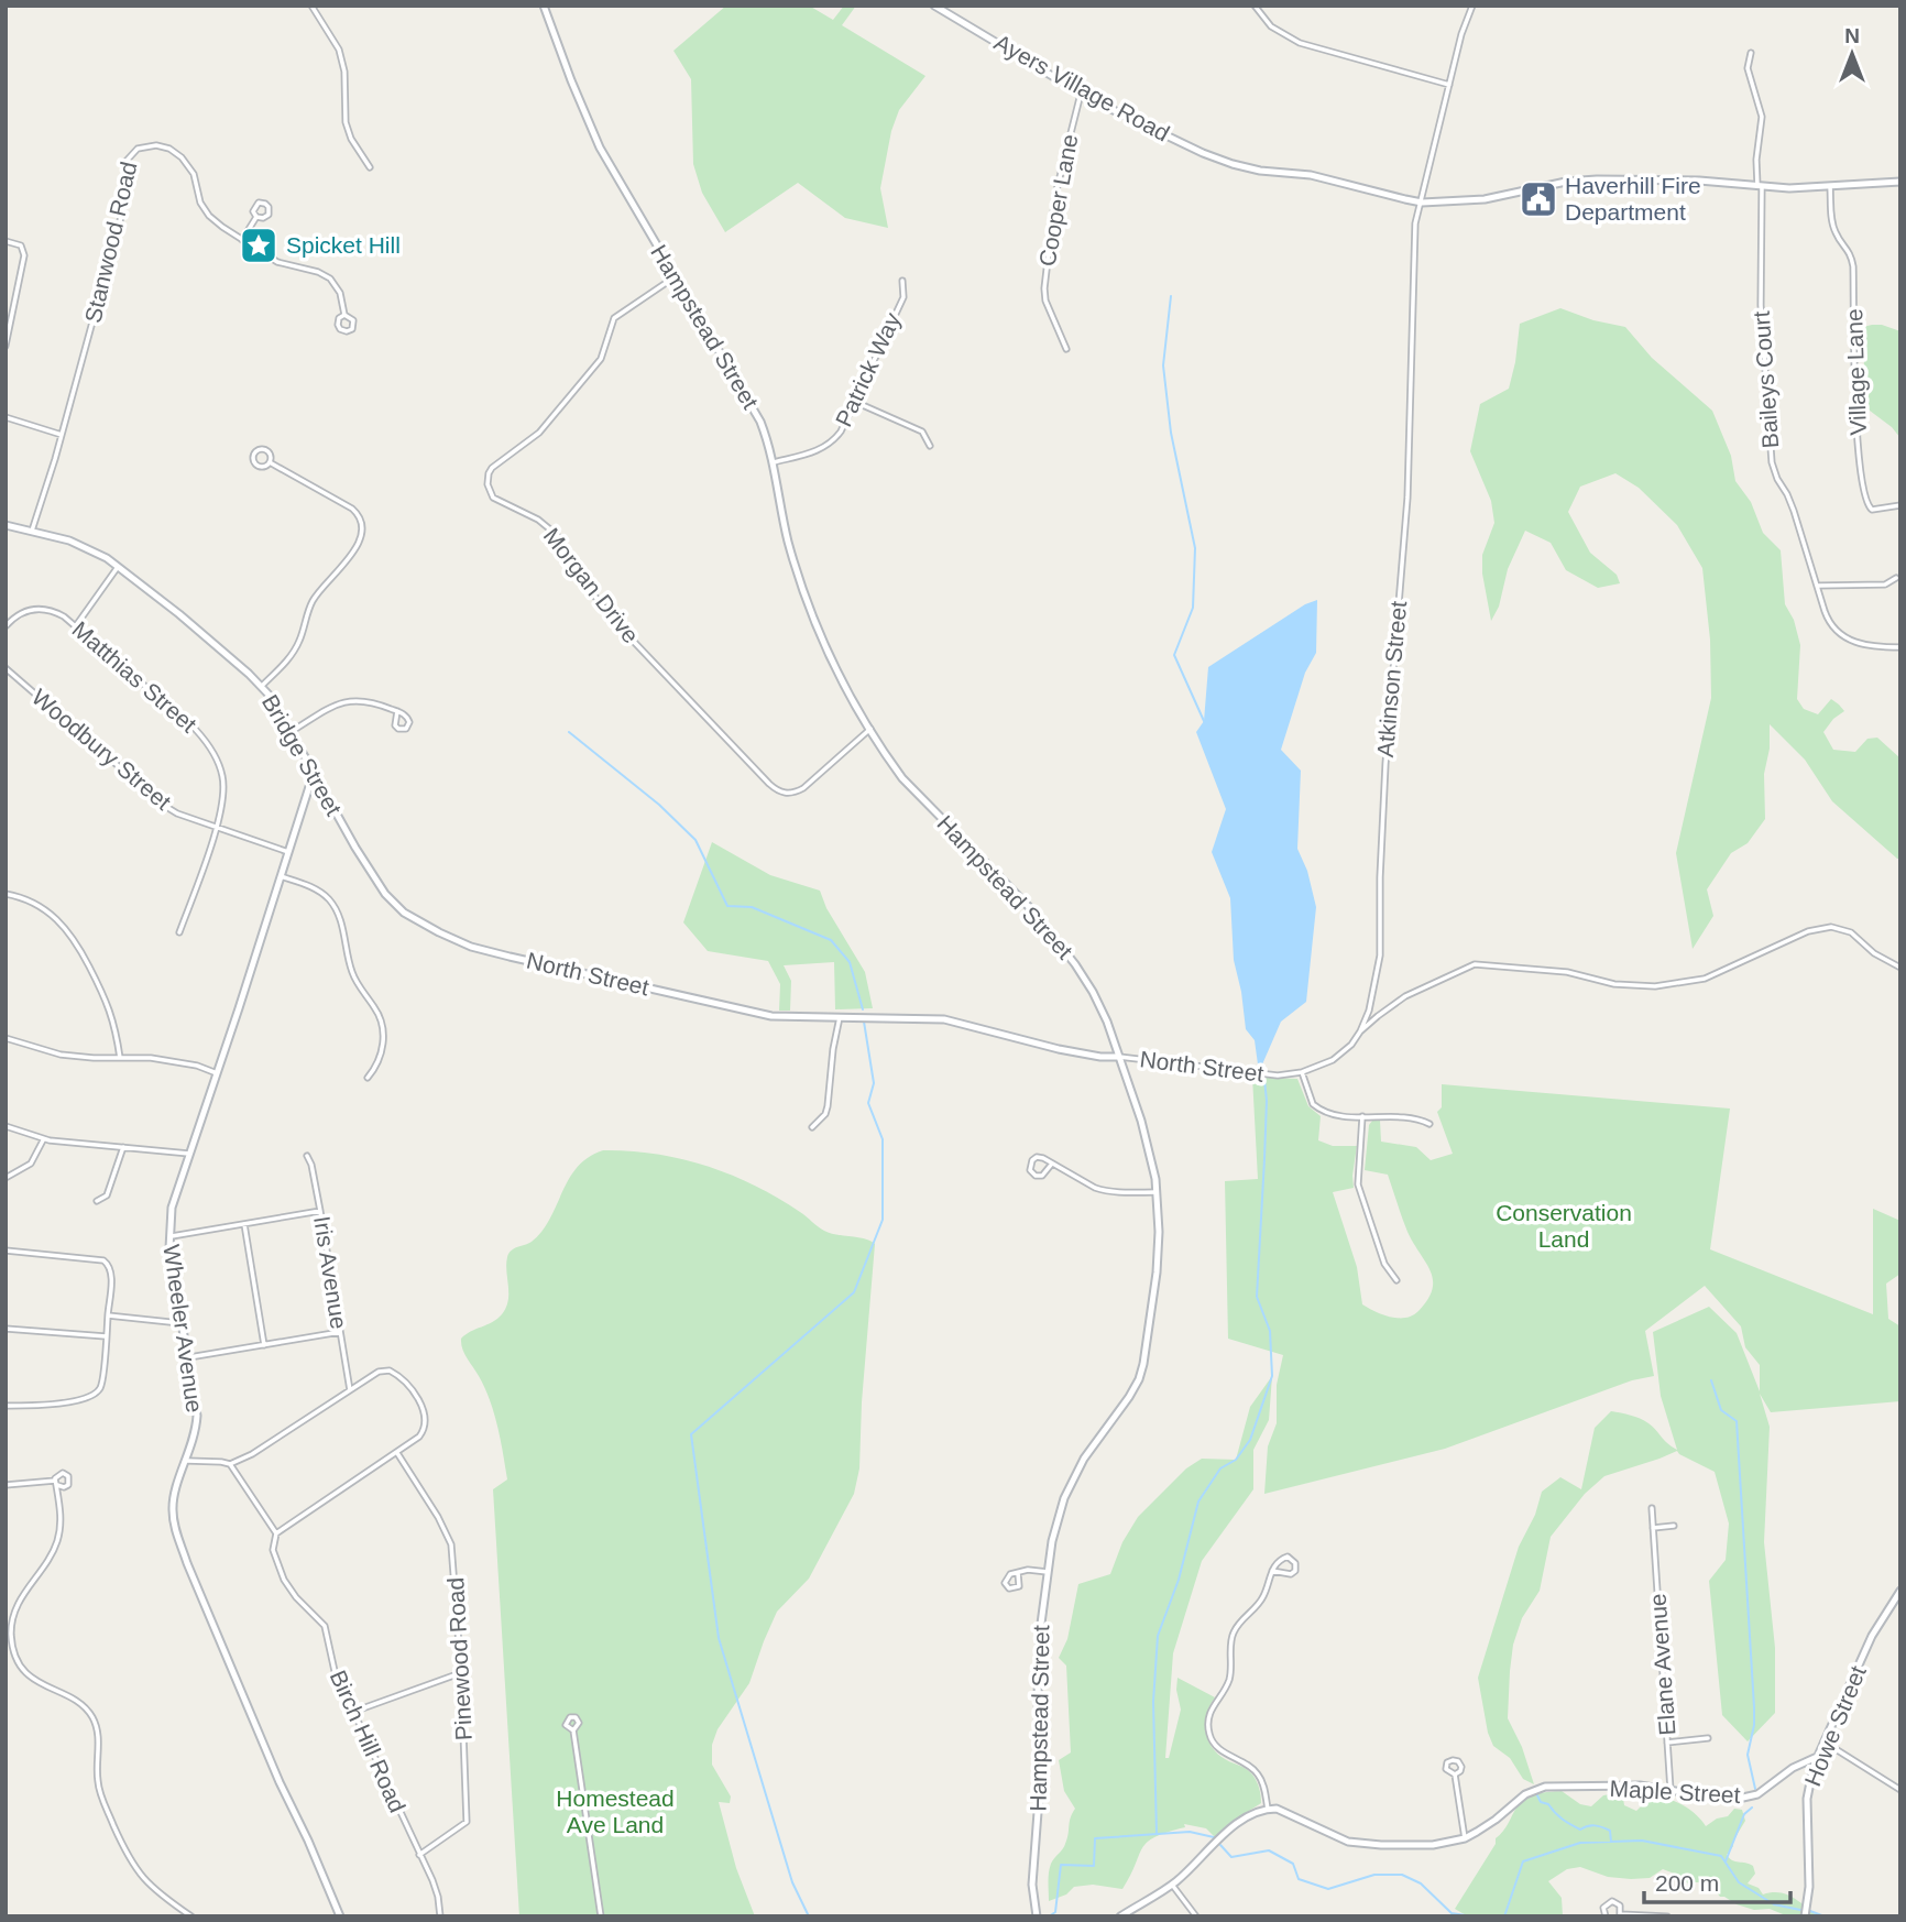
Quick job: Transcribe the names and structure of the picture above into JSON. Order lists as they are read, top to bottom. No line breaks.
{"streets":{"street":["Ayers Village Road","Cooper Lane","Stanwood Road","Hampstead Street","Patrick Way","Village Lane","Baileys Court","Morgan Drive","Matthias Street","Atkinson Street","Woodbury Street","Bridge Street","North Street","Iris Avenue","Wheeler Avenue","Pinewood Road","Elane Avenue","Howe Street","Birch Hill Road","Maple Street"]},"crossings":[["Ayers Village Road","Cooper Lane"],["Ayers Village Road","Village Lane"],["Ayers Village Road","Baileys Court"],["Ayers Village Road","Atkinson Street"],["Stanwood Road","Bridge Street"],["Hampstead Street","Patrick Way"],["Hampstead Street","Morgan Drive"],["Hampstead Street","North Street"],["Matthias Street","Woodbury Street"],["Atkinson Street","North Street"],["Woodbury Street","Wheeler Avenue"],["Bridge Street","North Street"],["Bridge Street","Wheeler Avenue"],["Pinewood Road","Birch Hill Road"],["Elane Avenue","Maple Street"],["Howe Street","Maple Street"]],"parks":["Conservation Land","Homestead Ave Land"],"places":{"public building":["Haverhill Fire Department"],"place":["Spicket Hill"]},"scale_bar":"200 m","north":"top"}
